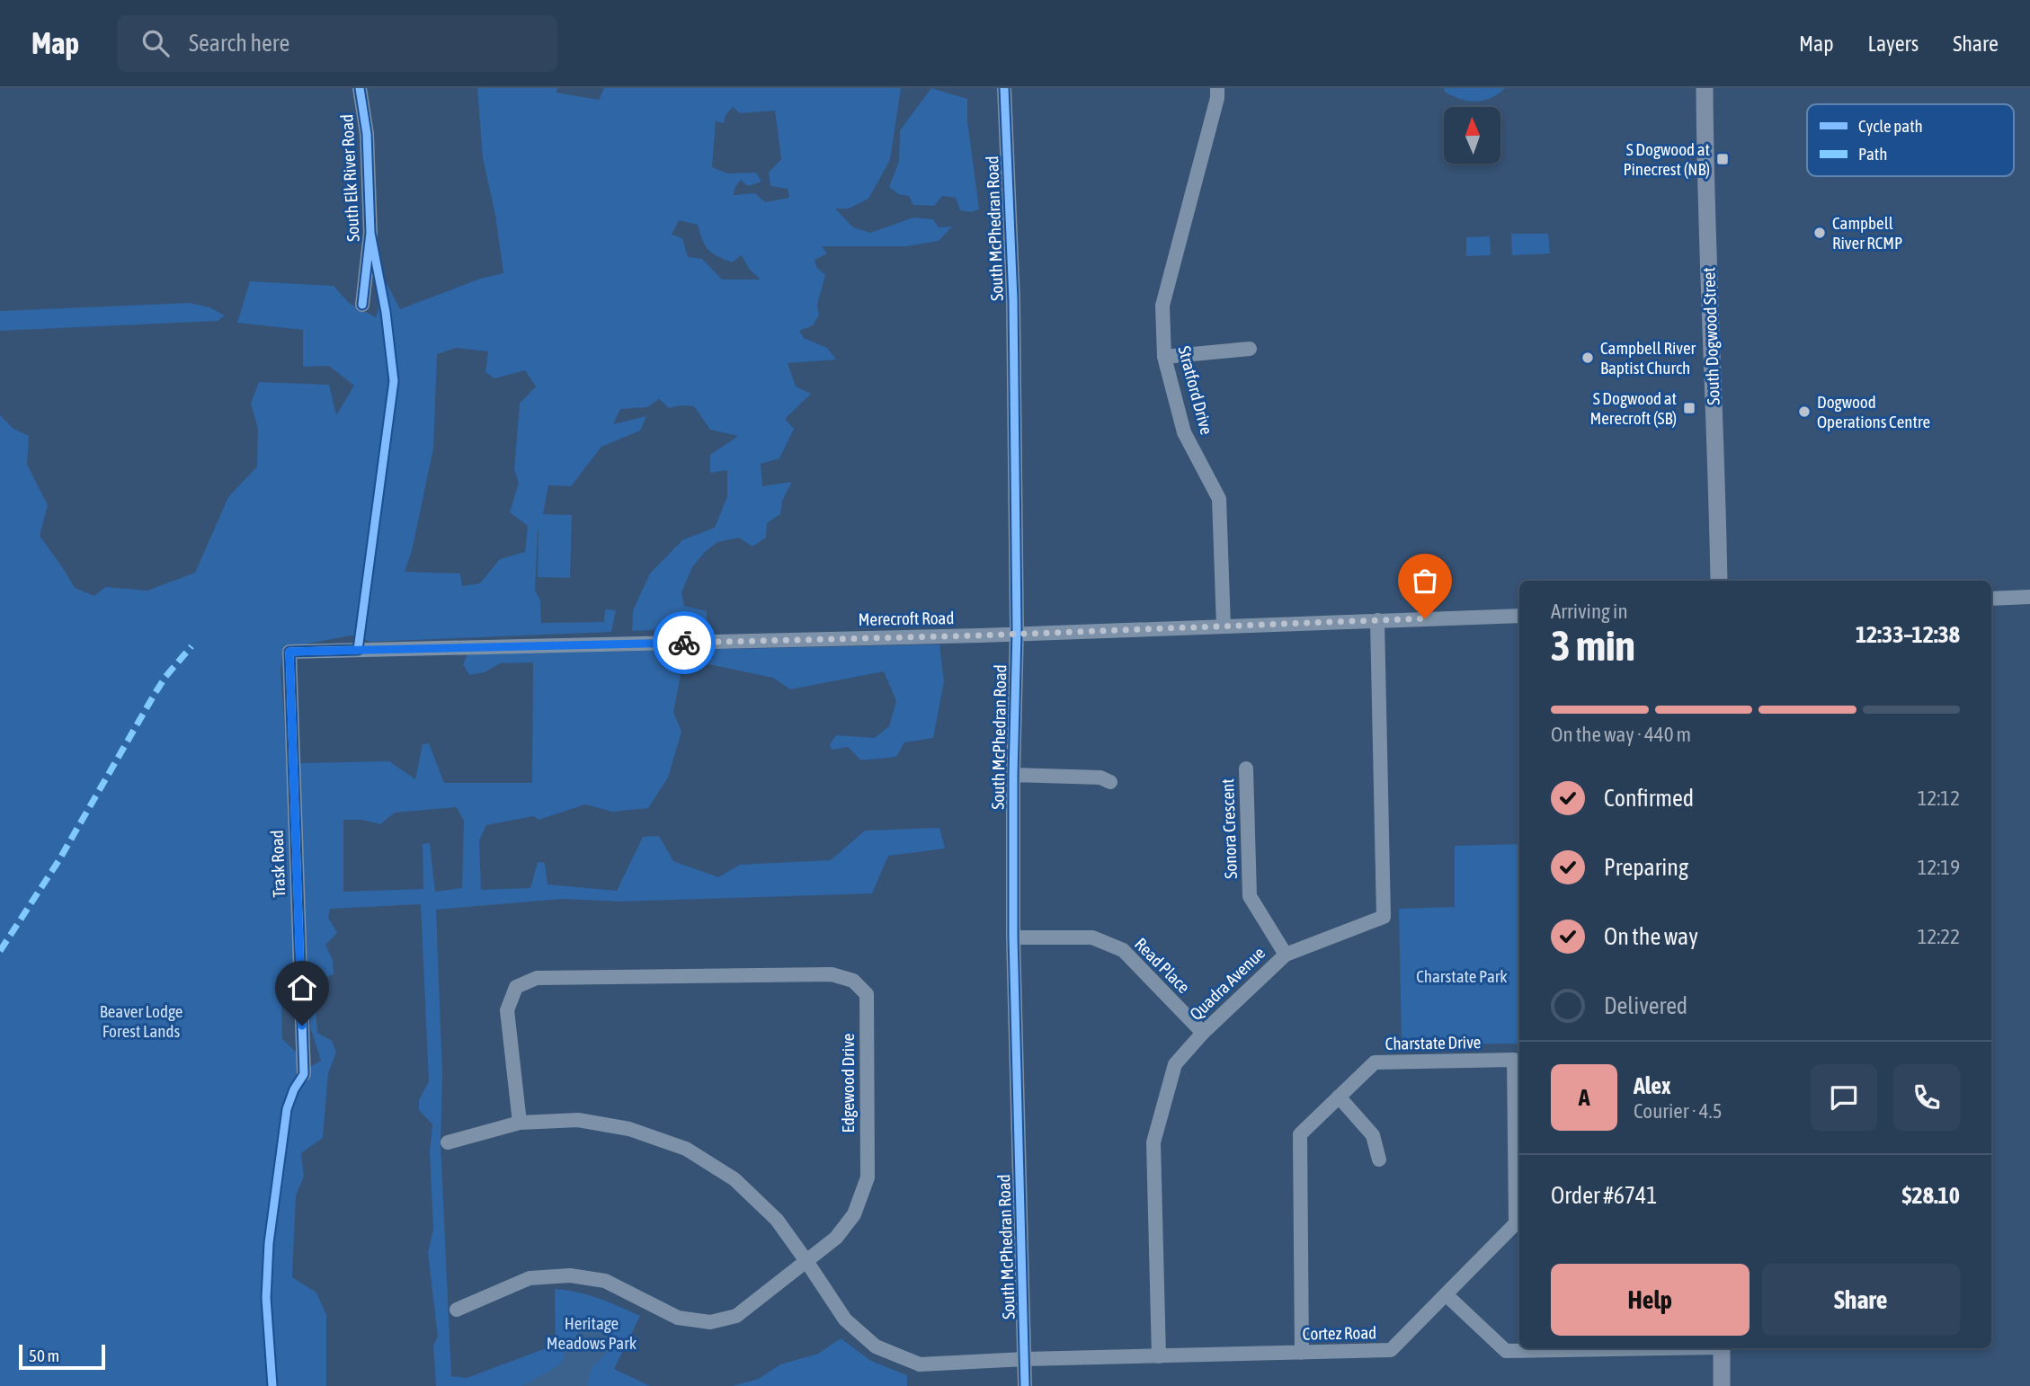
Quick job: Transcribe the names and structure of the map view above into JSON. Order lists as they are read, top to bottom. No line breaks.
{"streets":{"main road":["South Dogwood Street"],"street":["South Elk River Road","South McPhedran Road","Stratford Drive","Merecroft Road","Sonora Crescent","Trask Road","Read Place","Quadra Avenue","Charstate Drive","Edgewood Drive","Cortez Road"]},"crossings":[["South McPhedran Road","Merecroft Road"],["South McPhedran Road","Read Place"],["South McPhedran Road","Cortez Road"],["Stratford Drive","Merecroft Road"],["Merecroft Road","Trask Road"],["Merecroft Road","Quadra Avenue"],["Sonora Crescent","Quadra Avenue"],["Read Place","Quadra Avenue"],["Quadra Avenue","Cortez Road"],["Charstate Drive","Cortez Road"],["Edgewood Drive","Cortez Road"]],"parks":["Charstate Park","Beaver Lodge Forest Lands","Heritage Meadows Park"],"places":{"transit":["S Dogwood at Pinecrest (NB)","S Dogwood at Merecroft (SB)"],"other":["Campbell River RCMP","Campbell River Baptist Church","Dogwood Operations Centre"]},"legend":["Cycle path","Path"],"scale_bar":"50 m","north":"top","page":{"header":"Map","search":"Search here","nav":["Map","Layers","Share"],"heading":["3 min","Arriving in","12:33–12:38"],"panel":["Alex","Courier · 4.5","Order #6741","$28.10"],"bar":"On the way · 440 m","list":[["Confirmed","12:12"],["Preparing","12:19"],["On the way","12:22"],"Delivered"],"round":"A","buttons":["Help","Share"],"scale":"50 m"}}
